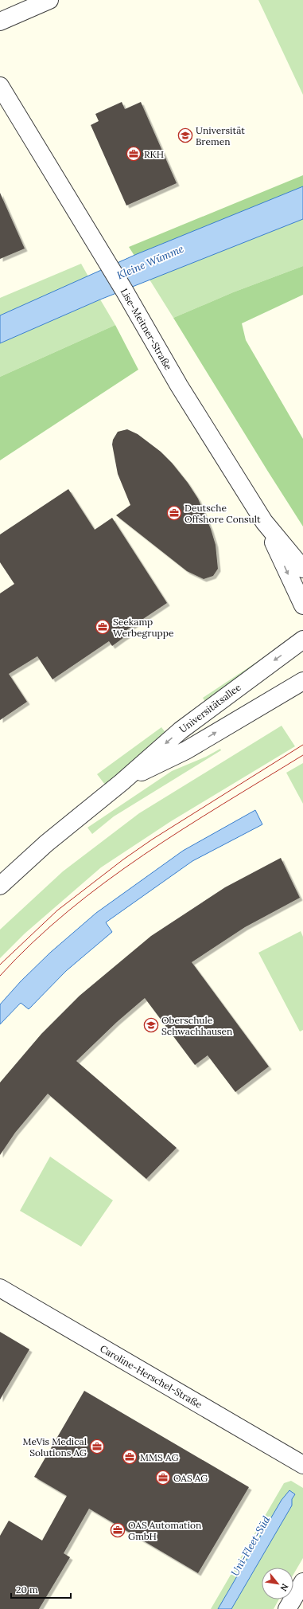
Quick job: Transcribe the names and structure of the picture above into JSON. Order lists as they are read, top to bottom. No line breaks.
{"streets":{"street":["Lise-Meitner-Straße","Universitätsallee","Caroline-Herschel-Straße"]},"water":["Kleine Wümme","Uni-Fleet-Süd"],"places":{"school or university":["Universität Bremen","Oberschule Schwachhausen"],"office":["RKH","Deutsche Offshore Consult","Seekamp Werbegruppe","MeVis Medical Solutions AG","MMS AG","OAS AG","OAS Automation GmbH"]},"scale_bar":"20 m","north":"bottom right"}
